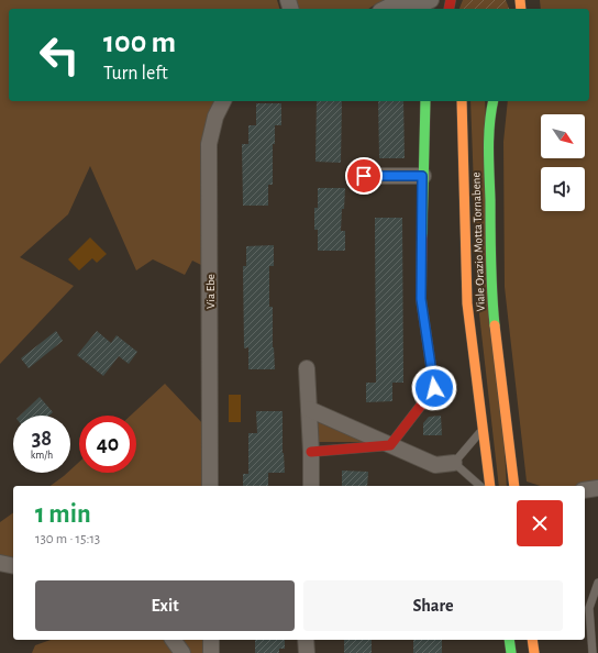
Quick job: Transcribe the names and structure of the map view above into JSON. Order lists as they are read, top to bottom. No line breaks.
{"streets":{"main road":["Viale Orazio Motta Tornabene"],"street":["Via Ebe"]},"north":"bottom right","page":{"turn":["100 m","Turn left"],"speed":"38 km/h","limit":"40","heading":["1 min","130 m · 15:13"],"buttons":["Exit","Share"]}}
